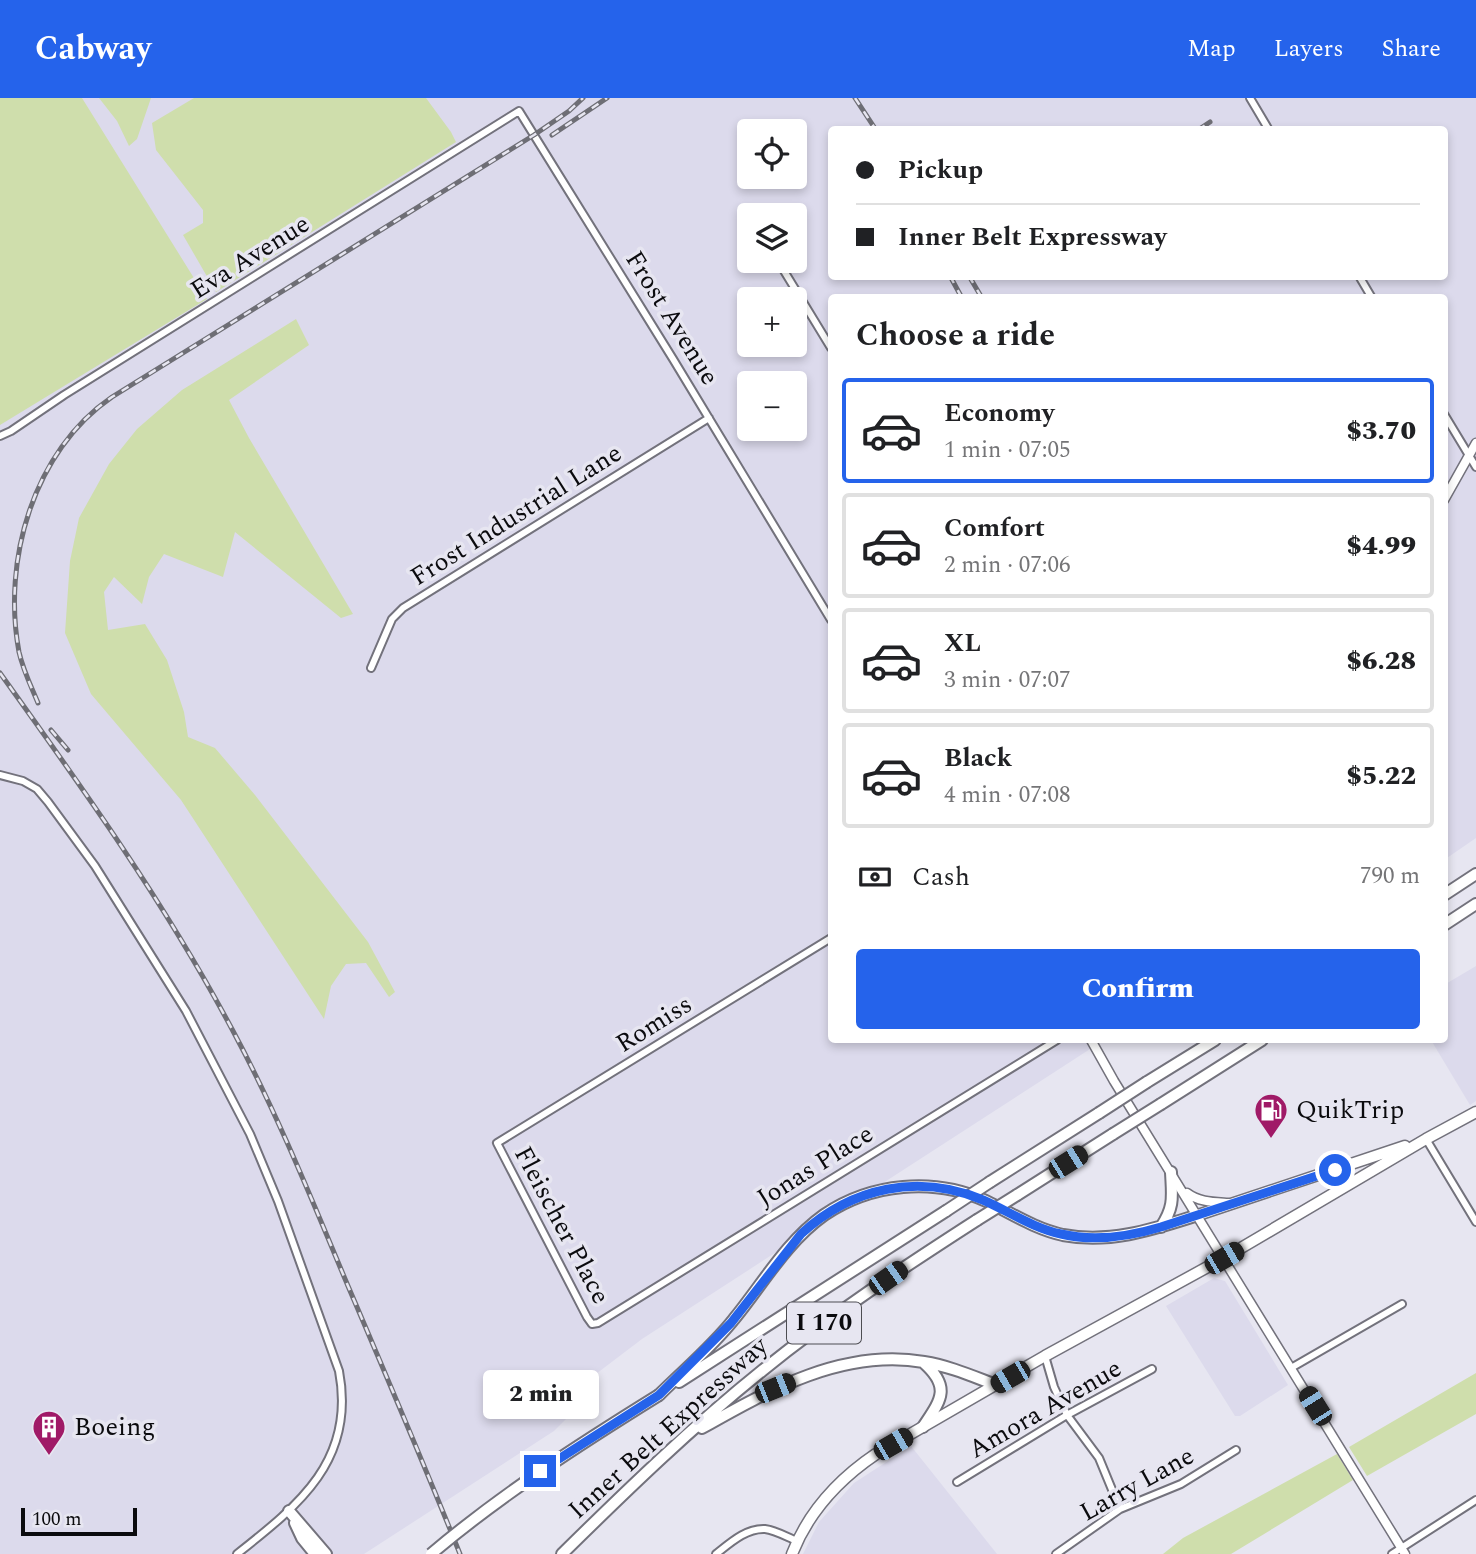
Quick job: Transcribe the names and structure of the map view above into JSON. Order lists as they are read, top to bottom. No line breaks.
{"streets":{"highway":["I 170","Inner Belt Expressway"],"street":["Eva Avenue","Frost Avenue","Frost Industrial Lane","Romiss","Jonas Place","Fleischer Place","Amora Avenue","Larry Lane"]},"crossings":[["Eva Avenue","Frost Avenue"],["Frost Avenue","Frost Industrial Lane"],["Romiss","Fleischer Place"],["Jonas Place","Fleischer Place"]],"places":{"fuel station":["QuikTrip"],"building":["Boeing"]},"scale_bar":"100 m","page":{"header":"Cabway","nav":["Map","Layers","Share"],"map_buttons":["+","−"],"banner":["Pickup","Inner Belt Expressway"],"heading":"Choose a ride","list":[{"name":"Economy","note":"1 min · 07:05","value":"$3.70"},{"name":"Comfort","note":"2 min · 07:06","value":"$4.99"},{"name":"XL","note":"3 min · 07:07","value":"$6.28"},{"name":"Black","note":"4 min · 07:08","value":"$5.22"}],"pay":["Cash","790 m"],"buttons":"Confirm","bubble":"2 min","scale":"100 m"}}
